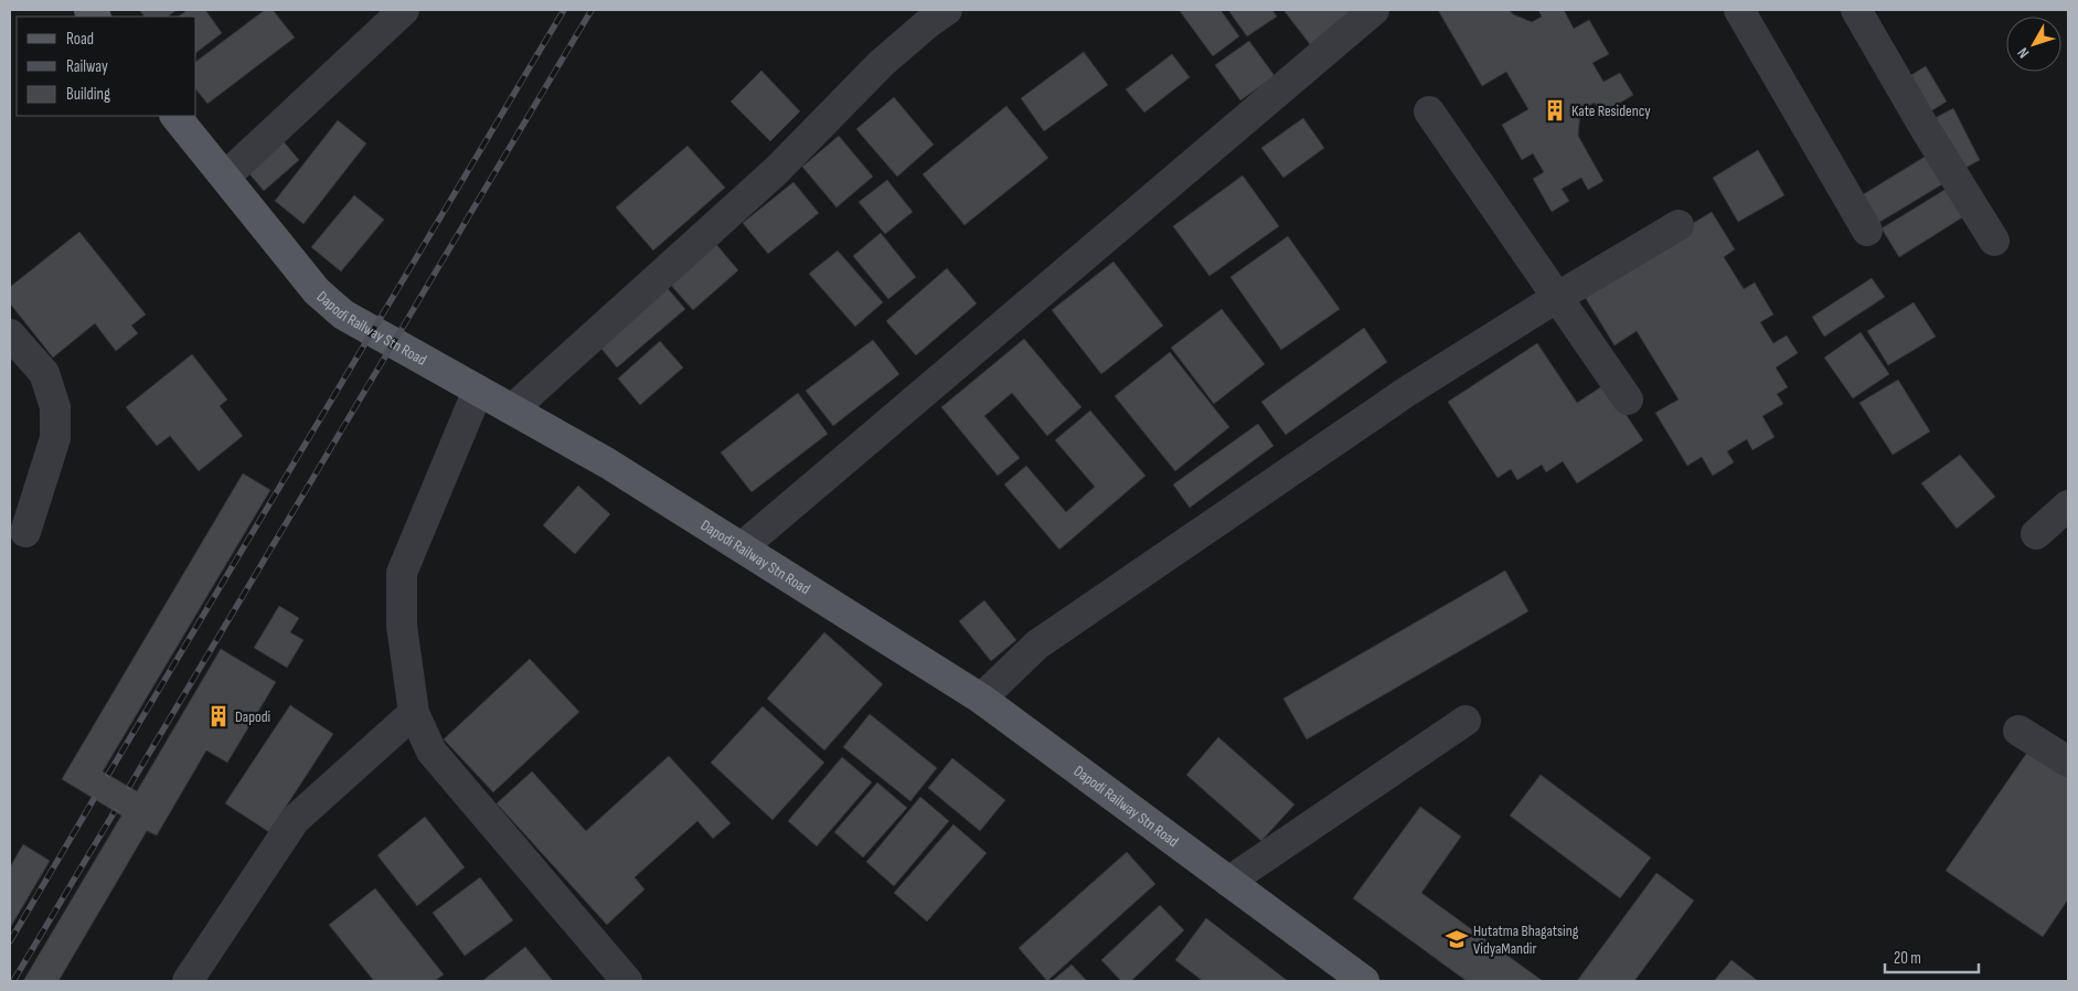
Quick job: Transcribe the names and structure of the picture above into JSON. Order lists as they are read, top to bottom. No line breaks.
{"streets":{"main road":["Dapodi Railway Stn Road"]},"places":{"building":["Kate Residency","Dapodi"],"school or university":["Hutatma Bhagatsing VidyaMandir"]},"legend":["Road","Railway","Building"],"scale_bar":"20 m","north":"bottom left"}
